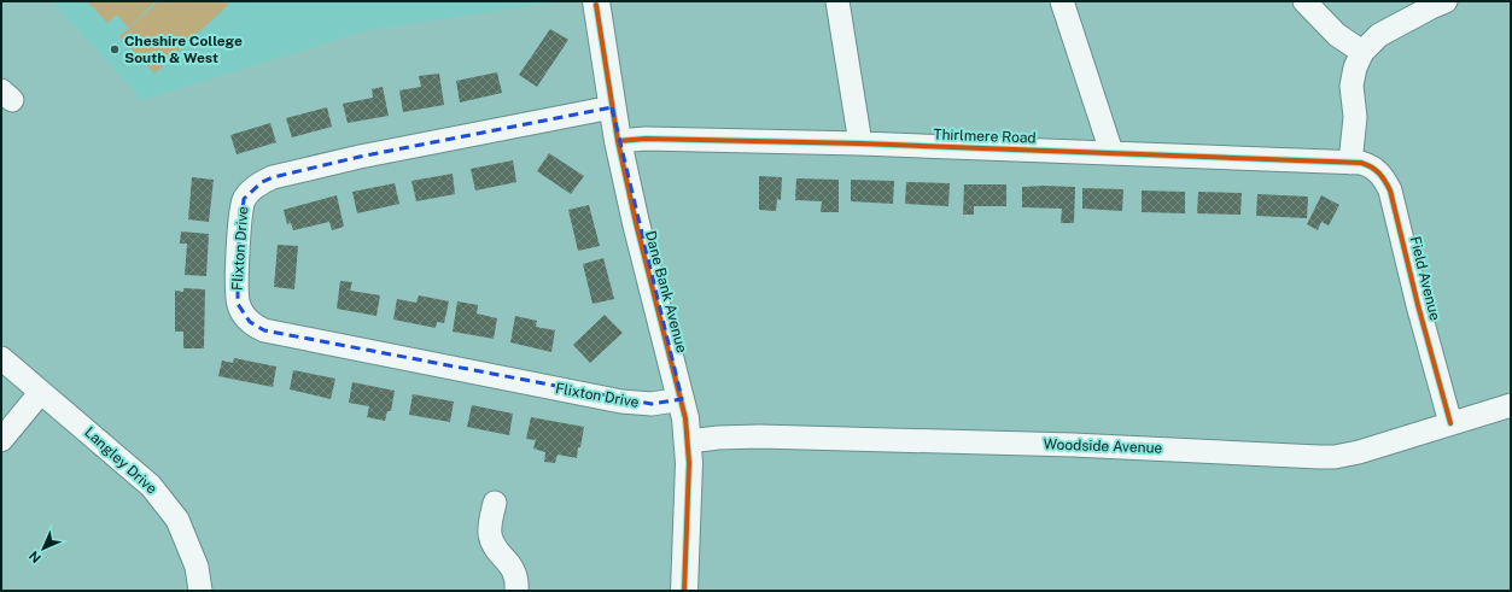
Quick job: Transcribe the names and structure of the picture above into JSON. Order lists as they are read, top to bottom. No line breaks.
{"streets":{"street":["Thirlmere Road","Flixton Drive","Field Avenue","Dane Bank Avenue","Woodside Avenue","Langley Drive"]},"crossings":[["Thirlmere Road","Field Avenue"],["Thirlmere Road","Dane Bank Avenue"],["Flixton Drive","Dane Bank Avenue"],["Field Avenue","Woodside Avenue"],["Dane Bank Avenue","Woodside Avenue"]],"places":["Cheshire College South & West"],"north":"bottom left"}
